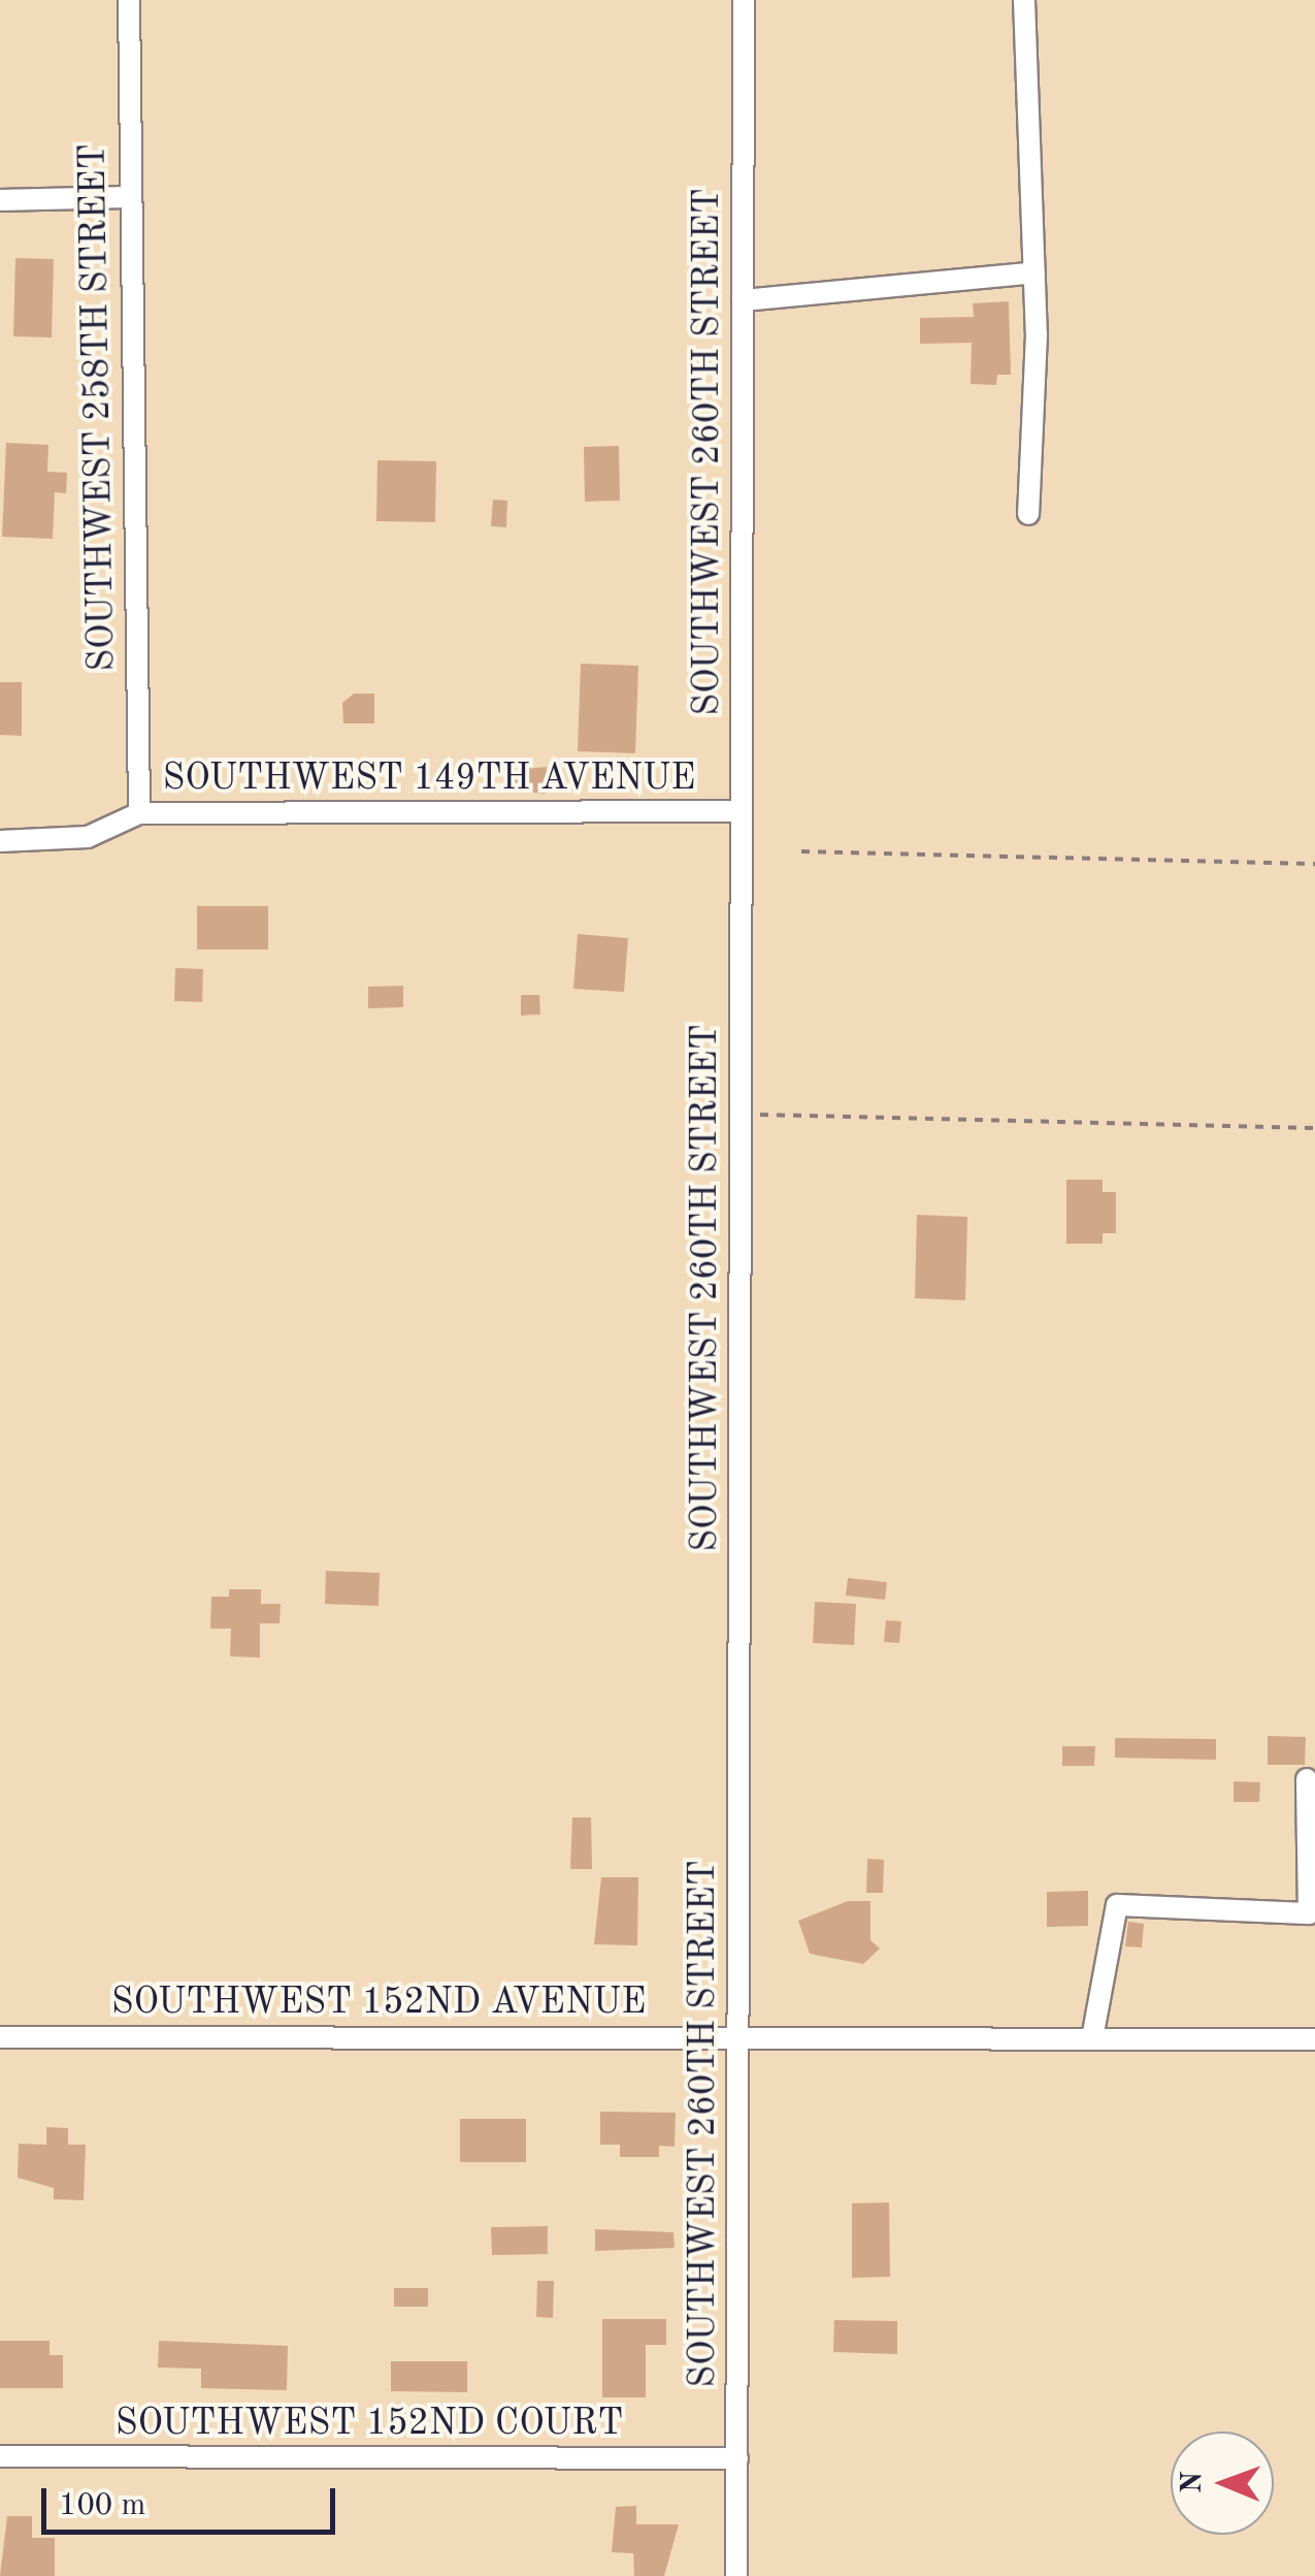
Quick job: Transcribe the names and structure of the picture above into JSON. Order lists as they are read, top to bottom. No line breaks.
{"streets":{"street":["SOUTHWEST 258TH STREET","SOUTHWEST 260TH STREET","SOUTHWEST 149TH AVENUE","SOUTHWEST 152ND AVENUE","SOUTHWEST 152ND COURT"]},"crossings":[["SOUTHWEST 258TH STREET","SOUTHWEST 149TH AVENUE"],["SOUTHWEST 260TH STREET","SOUTHWEST 149TH AVENUE"],["SOUTHWEST 260TH STREET","SOUTHWEST 152ND AVENUE"],["SOUTHWEST 260TH STREET","SOUTHWEST 152ND COURT"]],"scale_bar":"100 m","north":"left"}
